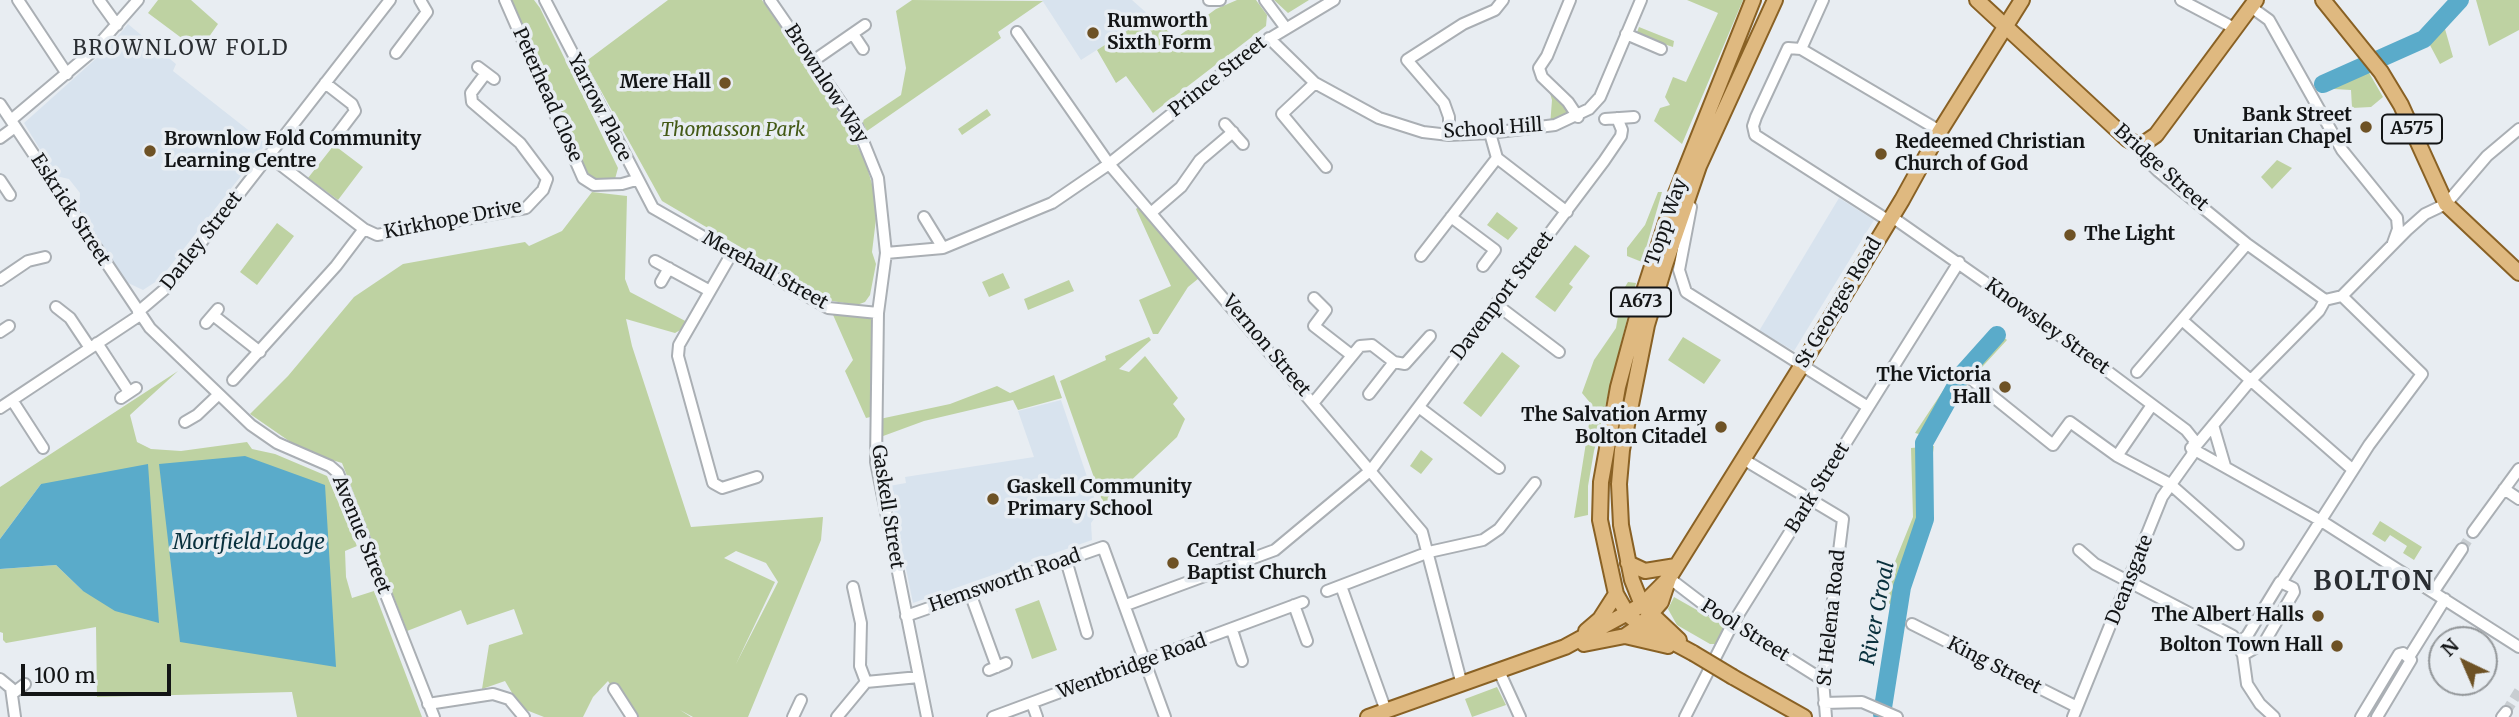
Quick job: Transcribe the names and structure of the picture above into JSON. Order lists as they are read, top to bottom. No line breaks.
{"streets":{"main road":["A575","Bridge Street","Topp Way","A673","St Georges Road"],"street":["Prince Street","Brownlow Way","Peterhead Close","Yarrow Place","School Hill","Eskrick Street","Kirkhope Drive","Darley Street","Merehall Street","Davenport Street","Knowsley Street","Vernon Street","Bark Street","Gaskell Street","Avenue Street","Deansgate","Hemsworth Road","St Helena Road","Pool Street","King Street","Wentbridge Road"]},"crossings":[["Prince Street","Brownlow Way"],["Prince Street","School Hill"],["Prince Street","Vernon Street"],["Prince Street","Gaskell Street"],["Brownlow Way","Gaskell Street"],["Peterhead Close","Yarrow Place"],["Yarrow Place","Merehall Street"],["Bridge Street","St Georges Road"],["Bridge Street","Deansgate"],["Eskrick Street","Darley Street"],["Eskrick Street","Avenue Street"],["Kirkhope Drive","Darley Street"],["Topp Way","St Georges Road"],["Darley Street","Avenue Street"],["Merehall Street","Gaskell Street"],["Davenport Street","Vernon Street"],["Davenport Street","Hemsworth Road"],["St Georges Road","Knowsley Street"],["St Georges Road","Vernon Street"],["St Georges Road","Pool Street"],["Knowsley Street","Bark Street"],["Knowsley Street","Deansgate"],["Bark Street","St Helena Road"],["Bark Street","Pool Street"],["Gaskell Street","Hemsworth Road"],["Deansgate","King Street"],["St Helena Road","Pool Street"]],"districts":["BROWNLOW FOLD","BOLTON"],"water":["Mortfield Lodge","River Croal"],"parks":["Thomasson Park"],"places":["Rumworth Sixth Form","Mere Hall","Bank Street Unitarian Chapel","Brownlow Fold Community Learning Centre","Redeemed Christian Church of God","The Light","The Victoria Hall","The Salvation Army Bolton Citadel","Gaskell Community Primary School","Central Baptist Church","The Albert Halls","Bolton Town Hall"],"scale_bar":"100 m","north":"top left"}
